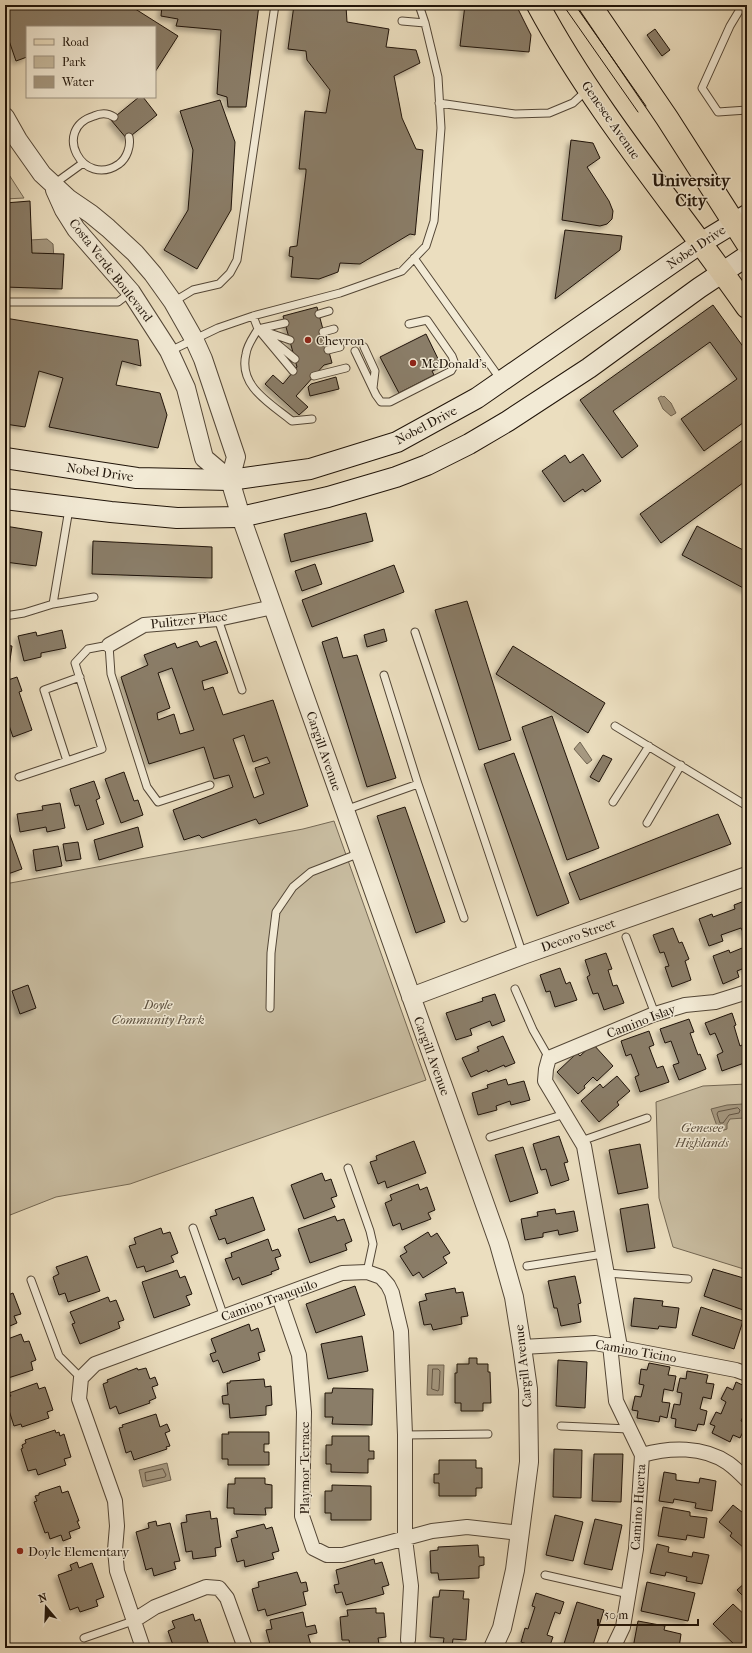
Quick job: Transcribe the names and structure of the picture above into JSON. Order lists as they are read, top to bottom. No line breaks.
{"streets":{"main road":["Genesee Avenue","Nobel Drive"],"street":["Costa Verde Boulevard","Pulitzer Place","Cargill Avenue","Decoro Street","Camino Islay","Camino Tranquilo","Camino Ticino","Playmor Terrace","Camino Huerta"]},"crossings":[["Genesee Avenue","Nobel Drive"],["Nobel Drive","Costa Verde Boulevard"],["Nobel Drive","Cargill Avenue"],["Costa Verde Boulevard","Cargill Avenue"],["Pulitzer Place","Cargill Avenue"],["Cargill Avenue","Decoro Street"],["Cargill Avenue","Camino Ticino"],["Cargill Avenue","Playmor Terrace"],["Camino Islay","Camino Huerta"],["Camino Tranquilo","Playmor Terrace"],["Camino Ticino","Camino Huerta"]],"districts":["University City"],"parks":["Doyle Community Park","Genesee Highlands"],"places":["Chevron","McDonald's","Doyle Elementary"],"legend":["Road","Park","Water"],"scale_bar":"50 m","north":"top"}
